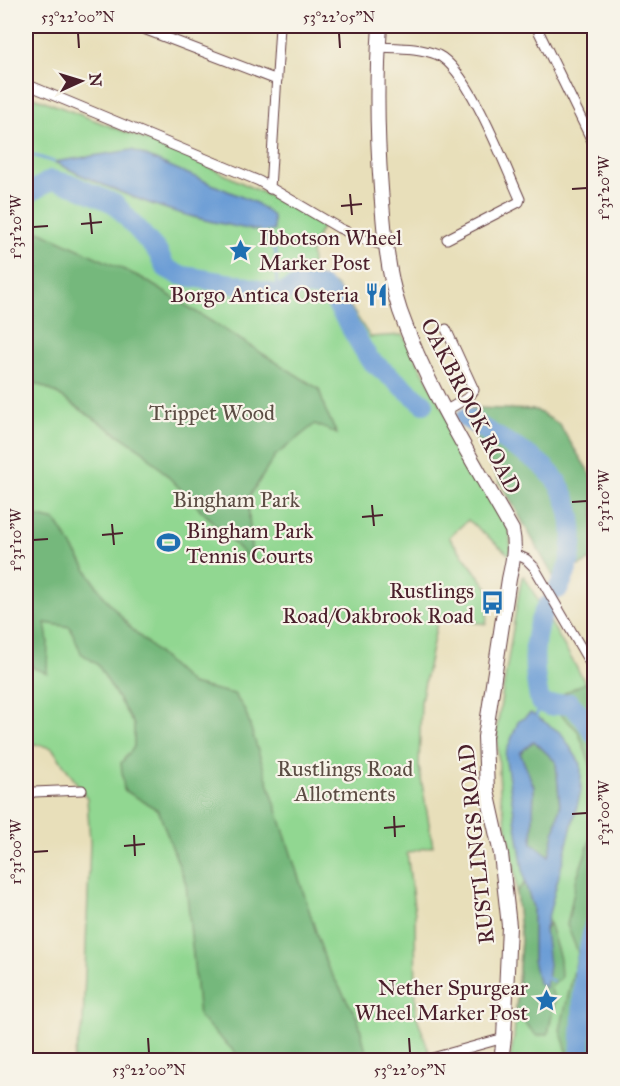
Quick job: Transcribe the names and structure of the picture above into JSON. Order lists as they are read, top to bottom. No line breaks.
{"streets":{"street":["OAKBROOK ROAD","RUSTLINGS ROAD"]},"crossings":[["OAKBROOK ROAD","RUSTLINGS ROAD"]],"parks":["Trippet Wood","Bingham Park","Rustlings Road Allotments"],"places":{"place":["Ibbotson Wheel Marker Post","Nether Spurgear Wheel Marker Post"],"restaurant":["Borgo Antica Osteria"],"sports":["Bingham Park Tennis Courts"],"bus stop":["Rustlings Road/Oakbrook Road"]},"north":"right","coordinates":["53°22'00\"N","53°22'05\"N","1°31'20\"W","1°31'10\"W","1°31'00\"W"]}
